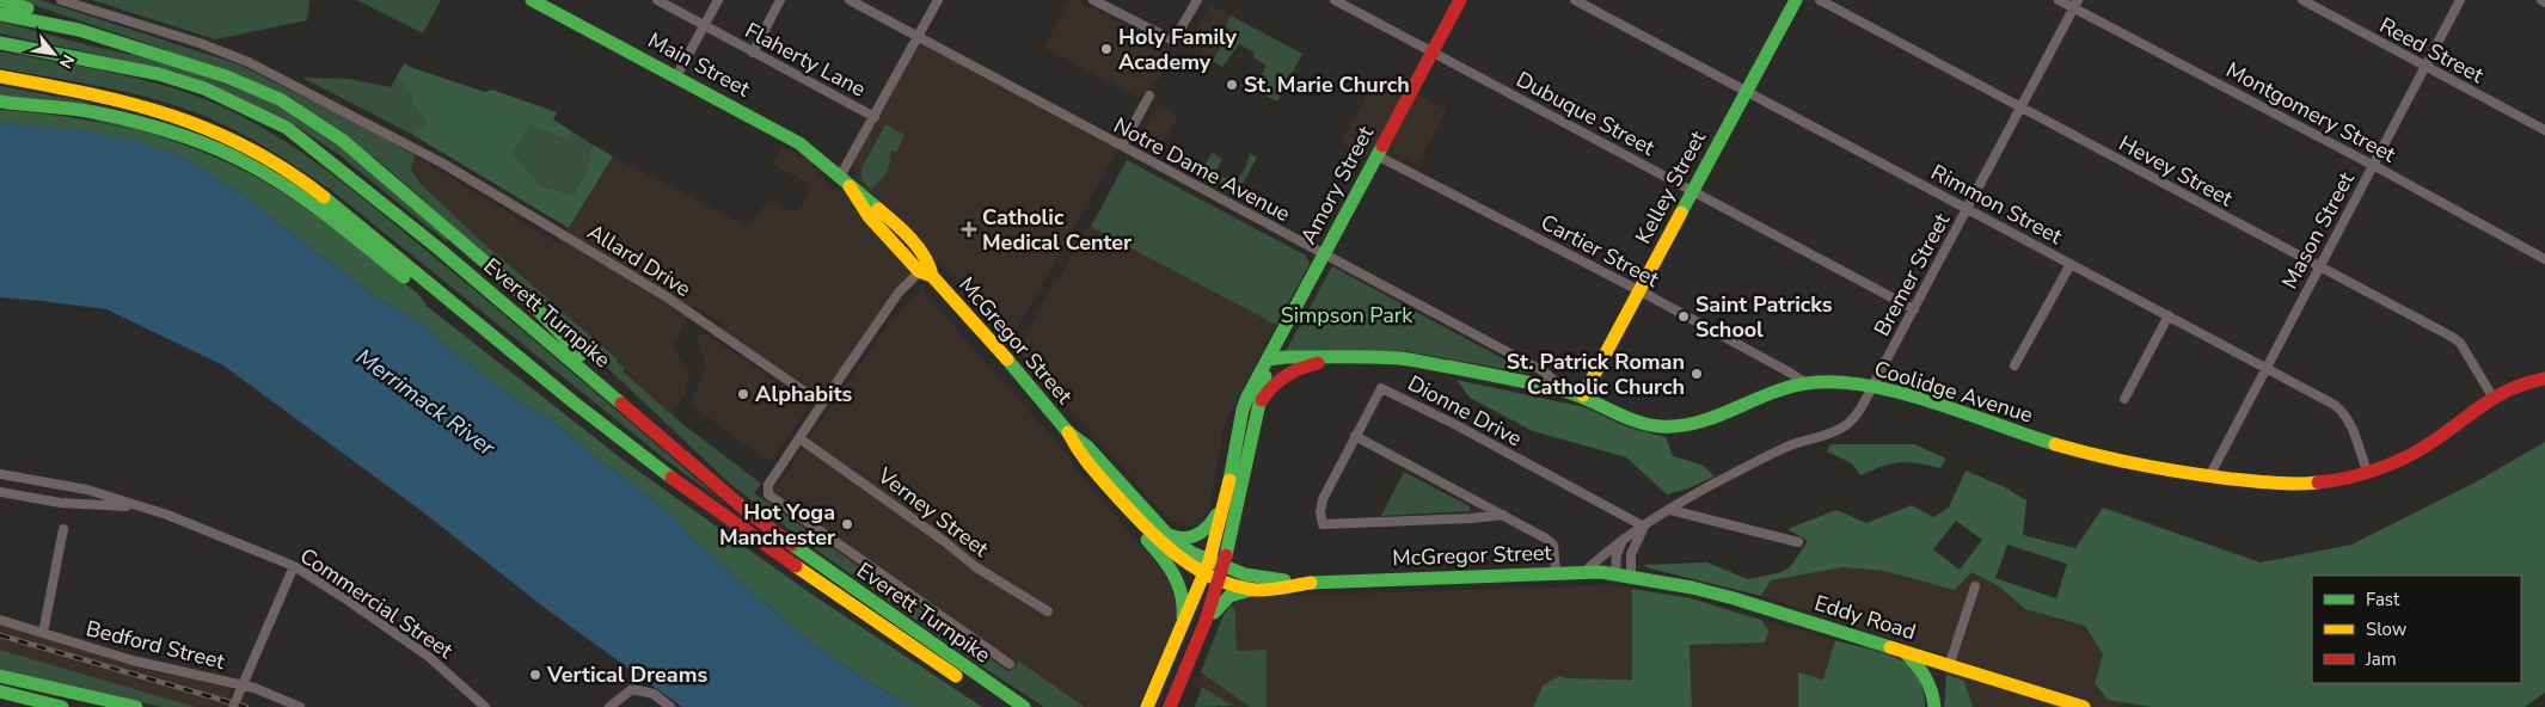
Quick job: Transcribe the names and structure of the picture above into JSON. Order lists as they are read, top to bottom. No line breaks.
{"streets":{"main road":["Main Street","Amory Street","Kelley Street","Everett Turnpike","McGregor Street","Coolidge Avenue","Eddy Road"],"street":["Reed Street","Flaherty Lane","Montgomery Street","Dubuque Street","Notre Dame Avenue","Hevey Street","Rimmon Street","Mason Street","Cartier Street","Allard Drive","Bremer Street","Dionne Drive","Verney Street","Commercial Street","Bedford Street"]},"crossings":[["Reed Street","Mason Street"],["Main Street","McGregor Street"],["Montgomery Street","Mason Street"],["Montgomery Street","Bremer Street"],["Dubuque Street","Amory Street"],["Dubuque Street","Kelley Street"],["Dubuque Street","Bremer Street"],["Notre Dame Avenue","Amory Street"],["Notre Dame Avenue","Coolidge Avenue"],["Hevey Street","Mason Street"],["Hevey Street","Bremer Street"],["Hevey Street","Coolidge Avenue"],["Amory Street","Cartier Street"],["Amory Street","McGregor Street"],["Amory Street","Coolidge Avenue"],["Kelley Street","Rimmon Street"],["Kelley Street","Cartier Street"],["Kelley Street","Coolidge Avenue"],["Rimmon Street","Mason Street"],["Rimmon Street","Bremer Street"],["Rimmon Street","Coolidge Avenue"],["Mason Street","Coolidge Avenue"],["Cartier Street","Coolidge Avenue"],["Bremer Street","McGregor Street"],["Bremer Street","Coolidge Avenue"],["Bremer Street","Dionne Drive"],["McGregor Street","Eddy Road"]],"water":["Merrimack River"],"parks":["Simpson Park"],"places":{"other":["Holy Family Academy","St. Marie Church","Saint Patricks School","St. Patrick Roman Catholic Church","Alphabits","Hot Yoga Manchester","Vertical Dreams"],"health":["Catholic Medical Center"]},"legend":["Fast","Slow","Jam"],"north":"bottom right"}
